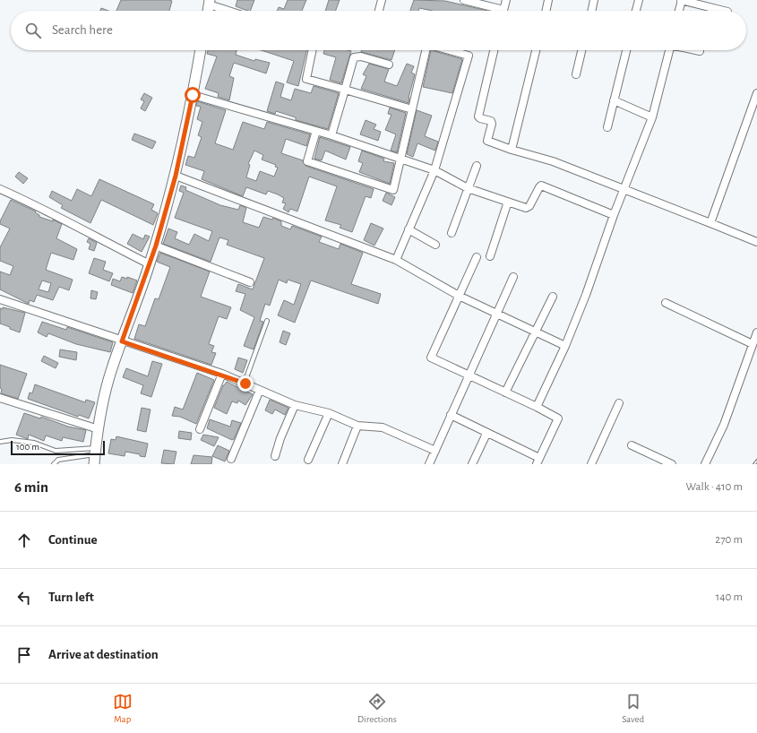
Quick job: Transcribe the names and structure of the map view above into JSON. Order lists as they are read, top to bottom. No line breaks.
{"scale_bar":"100 m","page":{"search":"Search here","scale":"100 m","heading":["6 min","Walk · 410 m"],"list":[["Continue","270 m"],["Turn left","140 m"],"Arrive at destination"],"nav":["Map","Directions","Saved"]}}
